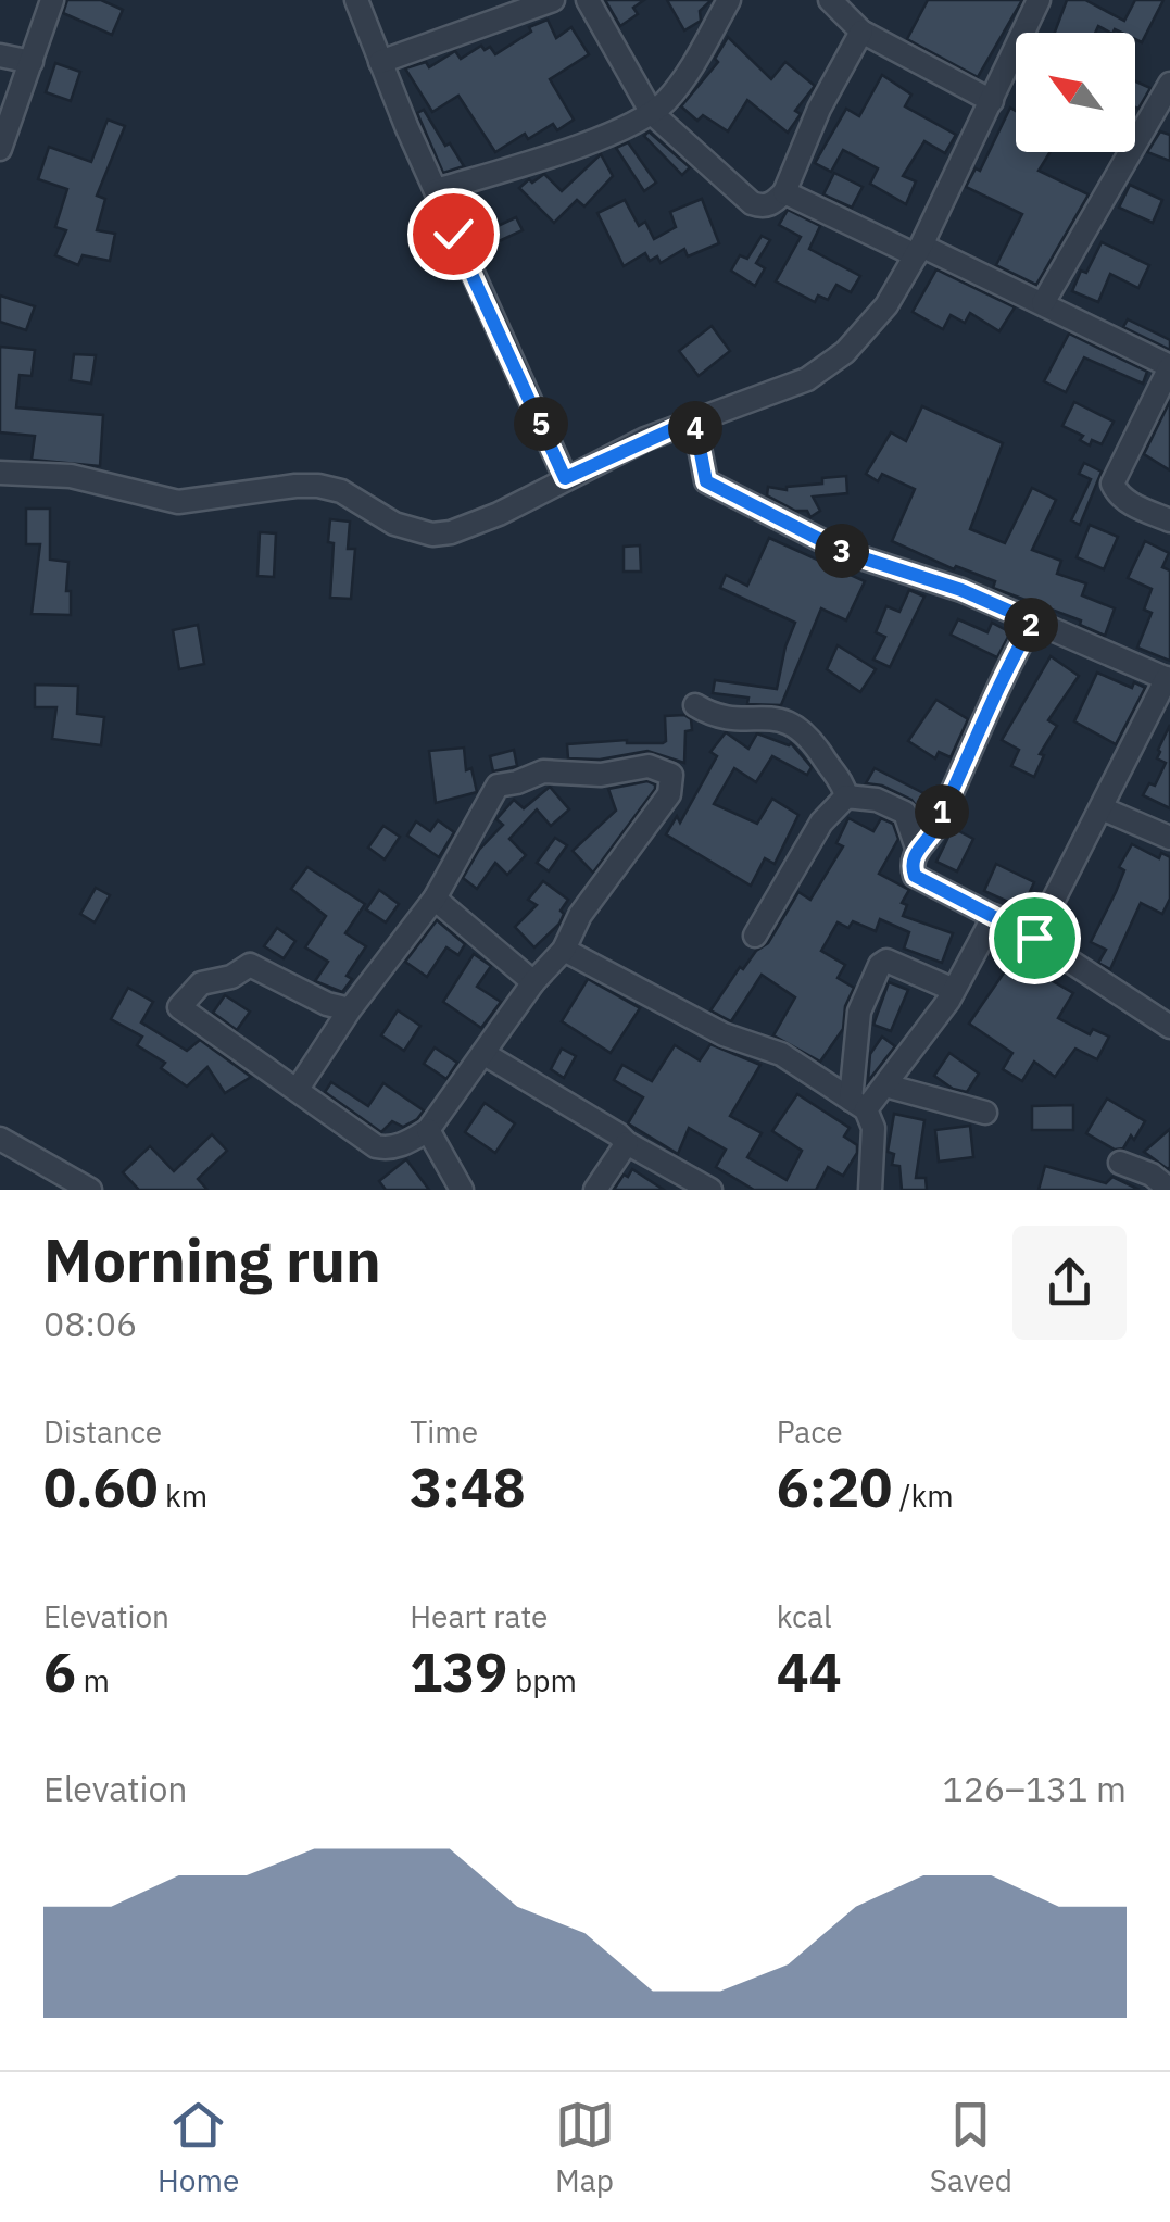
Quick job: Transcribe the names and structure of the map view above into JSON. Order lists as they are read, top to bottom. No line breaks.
{"north":"top left","page":{"pins":["5","4","3","2","1"],"heading":["Morning run","08:06"],"stats":[["Distance","0.60 km"],["Time","3:48"],["Pace","6:20 /km"],["Elevation","6 m"],["Heart rate","139 bpm"],["kcal","44"]],"chart":["Elevation","126–131 m"],"tabs":["Home","Map","Saved"]}}
